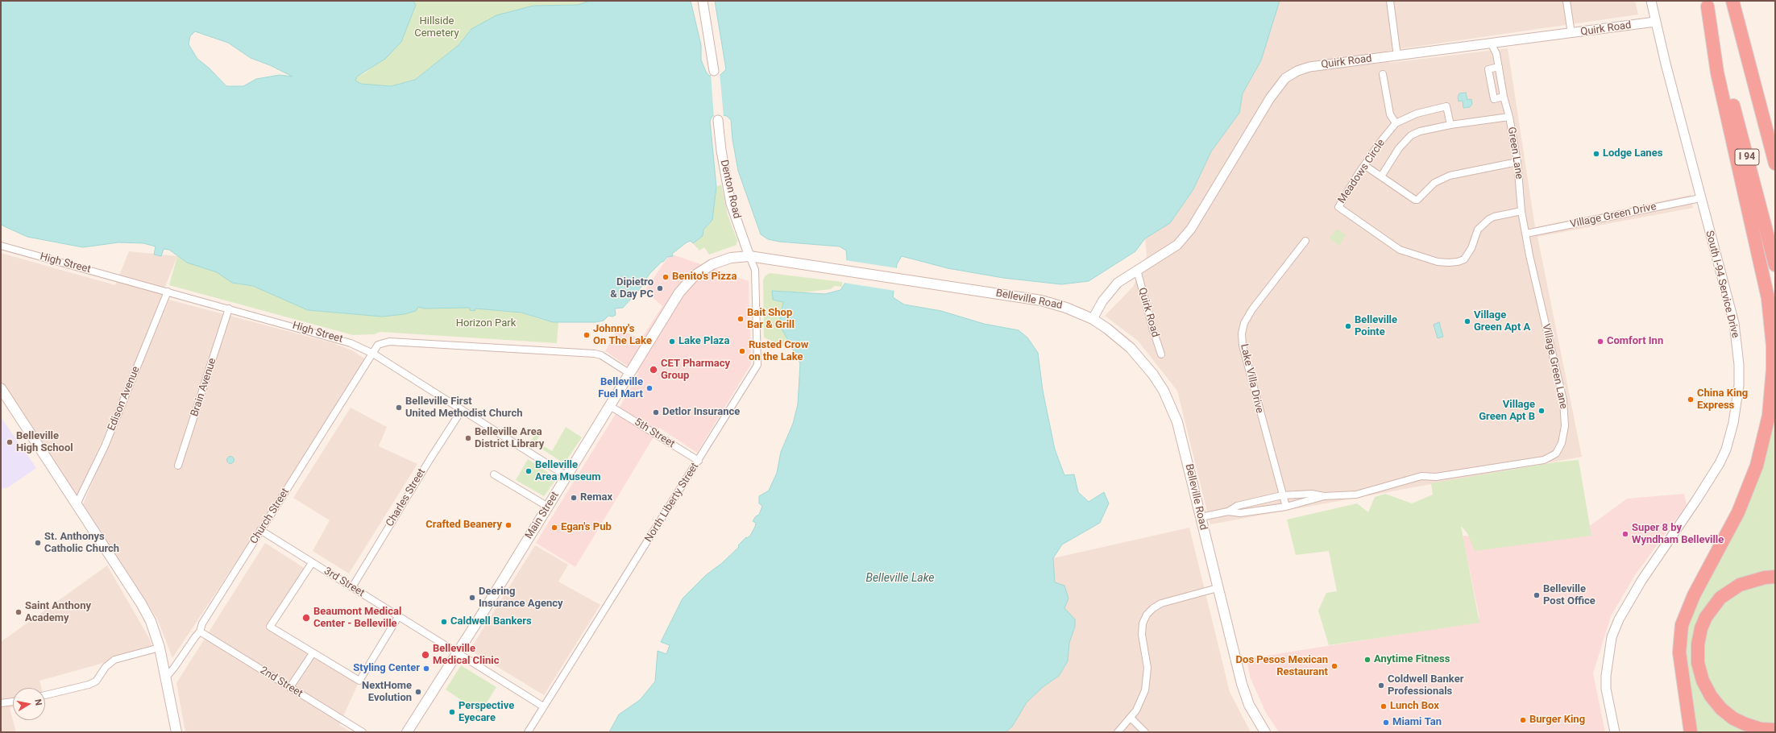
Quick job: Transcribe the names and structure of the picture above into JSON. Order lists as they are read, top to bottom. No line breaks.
{"streets":{"highway":["I 94"],"main road":["Belleville Road","Main Street"],"street":["Quirk Road","Green Lane","Meadows Circle","Denton Road","Village Green Drive","High Street","South I-94 Service Drive","Village Green Lane","Lake Villa Drive","Brain Avenue","Edison Avenue","5th Street","Charles Street","North Liberty Street","Church Street","3rd Street","2nd Street"]},"crossings":[["Quirk Road","South I-94 Service Drive"],["Quirk Road","Belleville Road"],["Green Lane","Meadows Circle"],["Green Lane","Village Green Drive"],["Green Lane","Village Green Lane"],["Denton Road","Belleville Road"],["Denton Road","North Liberty Street"],["Village Green Drive","South I-94 Service Drive"],["Village Green Drive","Village Green Lane"],["High Street","Brain Avenue"],["High Street","Edison Avenue"],["High Street","Charles Street"],["High Street","Main Street"],["High Street","Church Street"],["Belleville Road","North Liberty Street"],["Belleville Road","Main Street"],["5th Street","North Liberty Street"],["5th Street","Main Street"],["Charles Street","3rd Street"],["North Liberty Street","3rd Street"],["Main Street","3rd Street"],["Church Street","3rd Street"],["Church Street","2nd Street"]],"water":["Belleville Lake"],"parks":["Hillside Cemetery","Horizon Park"],"places":["Lodge Lanes","Benito's Pizza","Dipietro & Day PC","Bait Shop Bar & Grill","Village Green Apt A","Belleville Pointe","Johnny's On The Lake","Lake Plaza","Comfort Inn","Rusted Crow on the Lake","CET Pharmacy Group","Belleville Fuel Mart","China King Express","Belleville First United Methodist Church","Village Green Apt B","Detlor Insurance","Belleville Area District Library","Belleville High School","Belleville Area Museum","Remax","Crafted Beanery","Egan's Pub","Super 8 by Wyndham Belleville","St. Anthonys Catholic Church","Belleville Post Office","Deering Insurance Agency","Saint Anthony Academy","Beaumont Medical Center - Belleville","Caldwell Bankers","Belleville Medical Clinic","Anytime Fitness","Dos Pesos Mexican Restaurant","Styling Center","Coldwell Banker Professionals","NextHome Evolution","Lunch Box","Perspective Eyecare","Burger King","Miami Tan"],"north":"right"}
